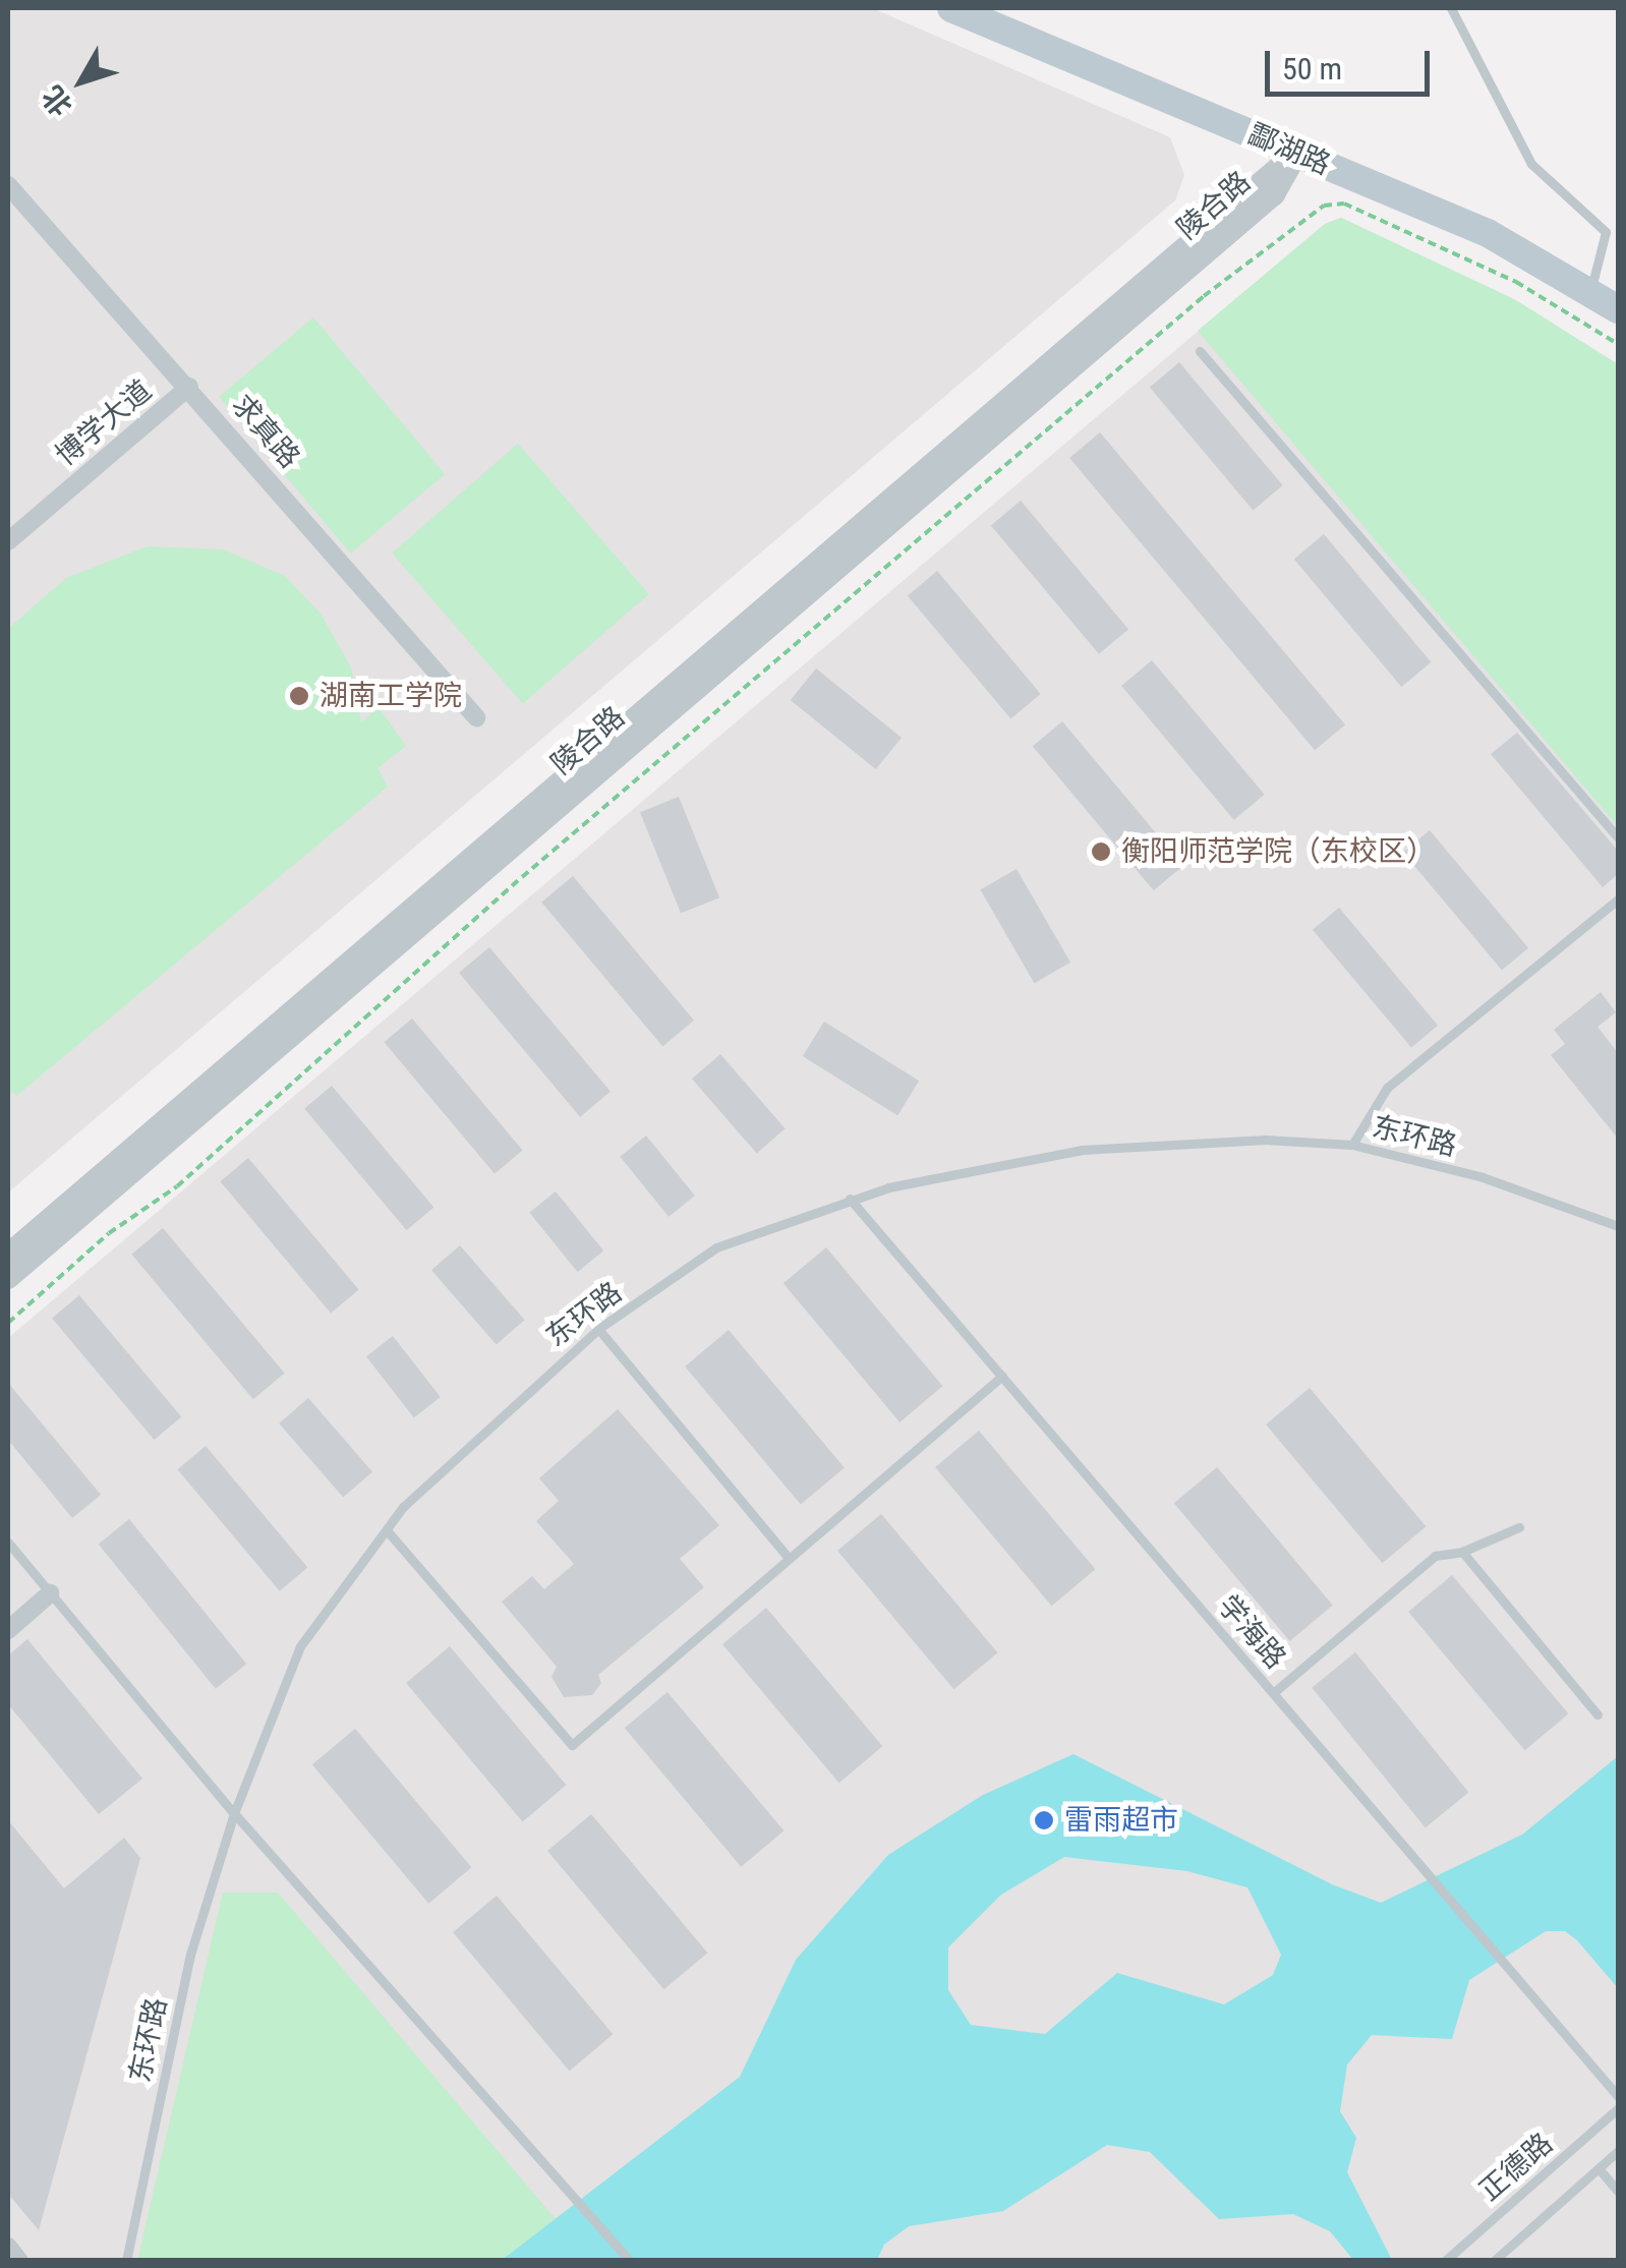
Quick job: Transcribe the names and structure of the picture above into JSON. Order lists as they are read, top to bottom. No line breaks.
{"streets":{"main road":["酃湖路"],"street":["陵合路","博学大道","求真路"],"lane":["东环路","学海路","正德路"]},"crossings":[["酃湖路","陵合路"],["博学大道","求真路"],["东环路","学海路"]],"places":["湖南工学院","衡阳师范学院（东校区）","雷雨超市"],"scale_bar":"50 m","north":"bottom left"}
